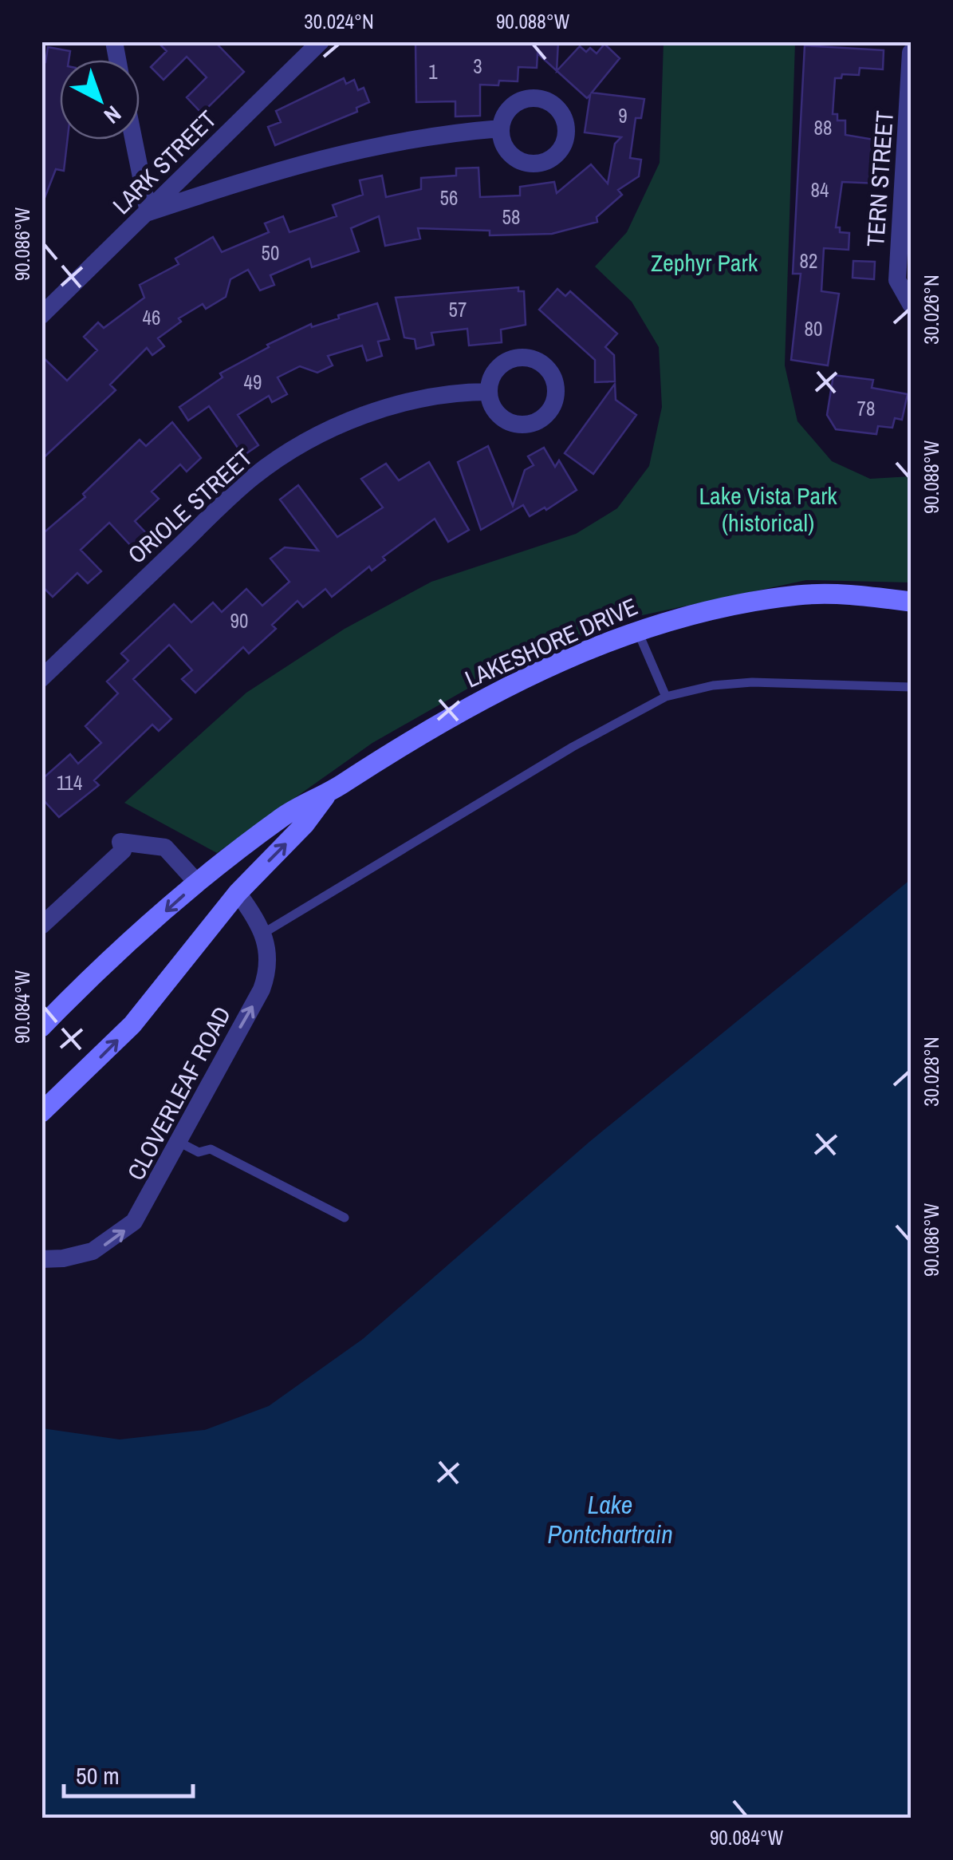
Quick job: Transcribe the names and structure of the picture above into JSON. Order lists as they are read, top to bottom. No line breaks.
{"streets":{"street":["LARK STREET","TERN STREET","ORIOLE STREET","LAKESHORE DRIVE","CLOVERLEAF ROAD"]},"one_way":["CLOVERLEAF ROAD"],"water":["Lake Pontchartrain"],"parks":["Zephyr Park","Lake Vista Park (historical)"],"house_numbers":["3","1","9","88","84","56","58","50","82","57","46","80","49","78","90","114"],"scale_bar":"50 m","north":"bottom right","coordinates":["30.024°N","90.088°W","90.086°W","30.026°N","90.084°W","30.028°N"]}
